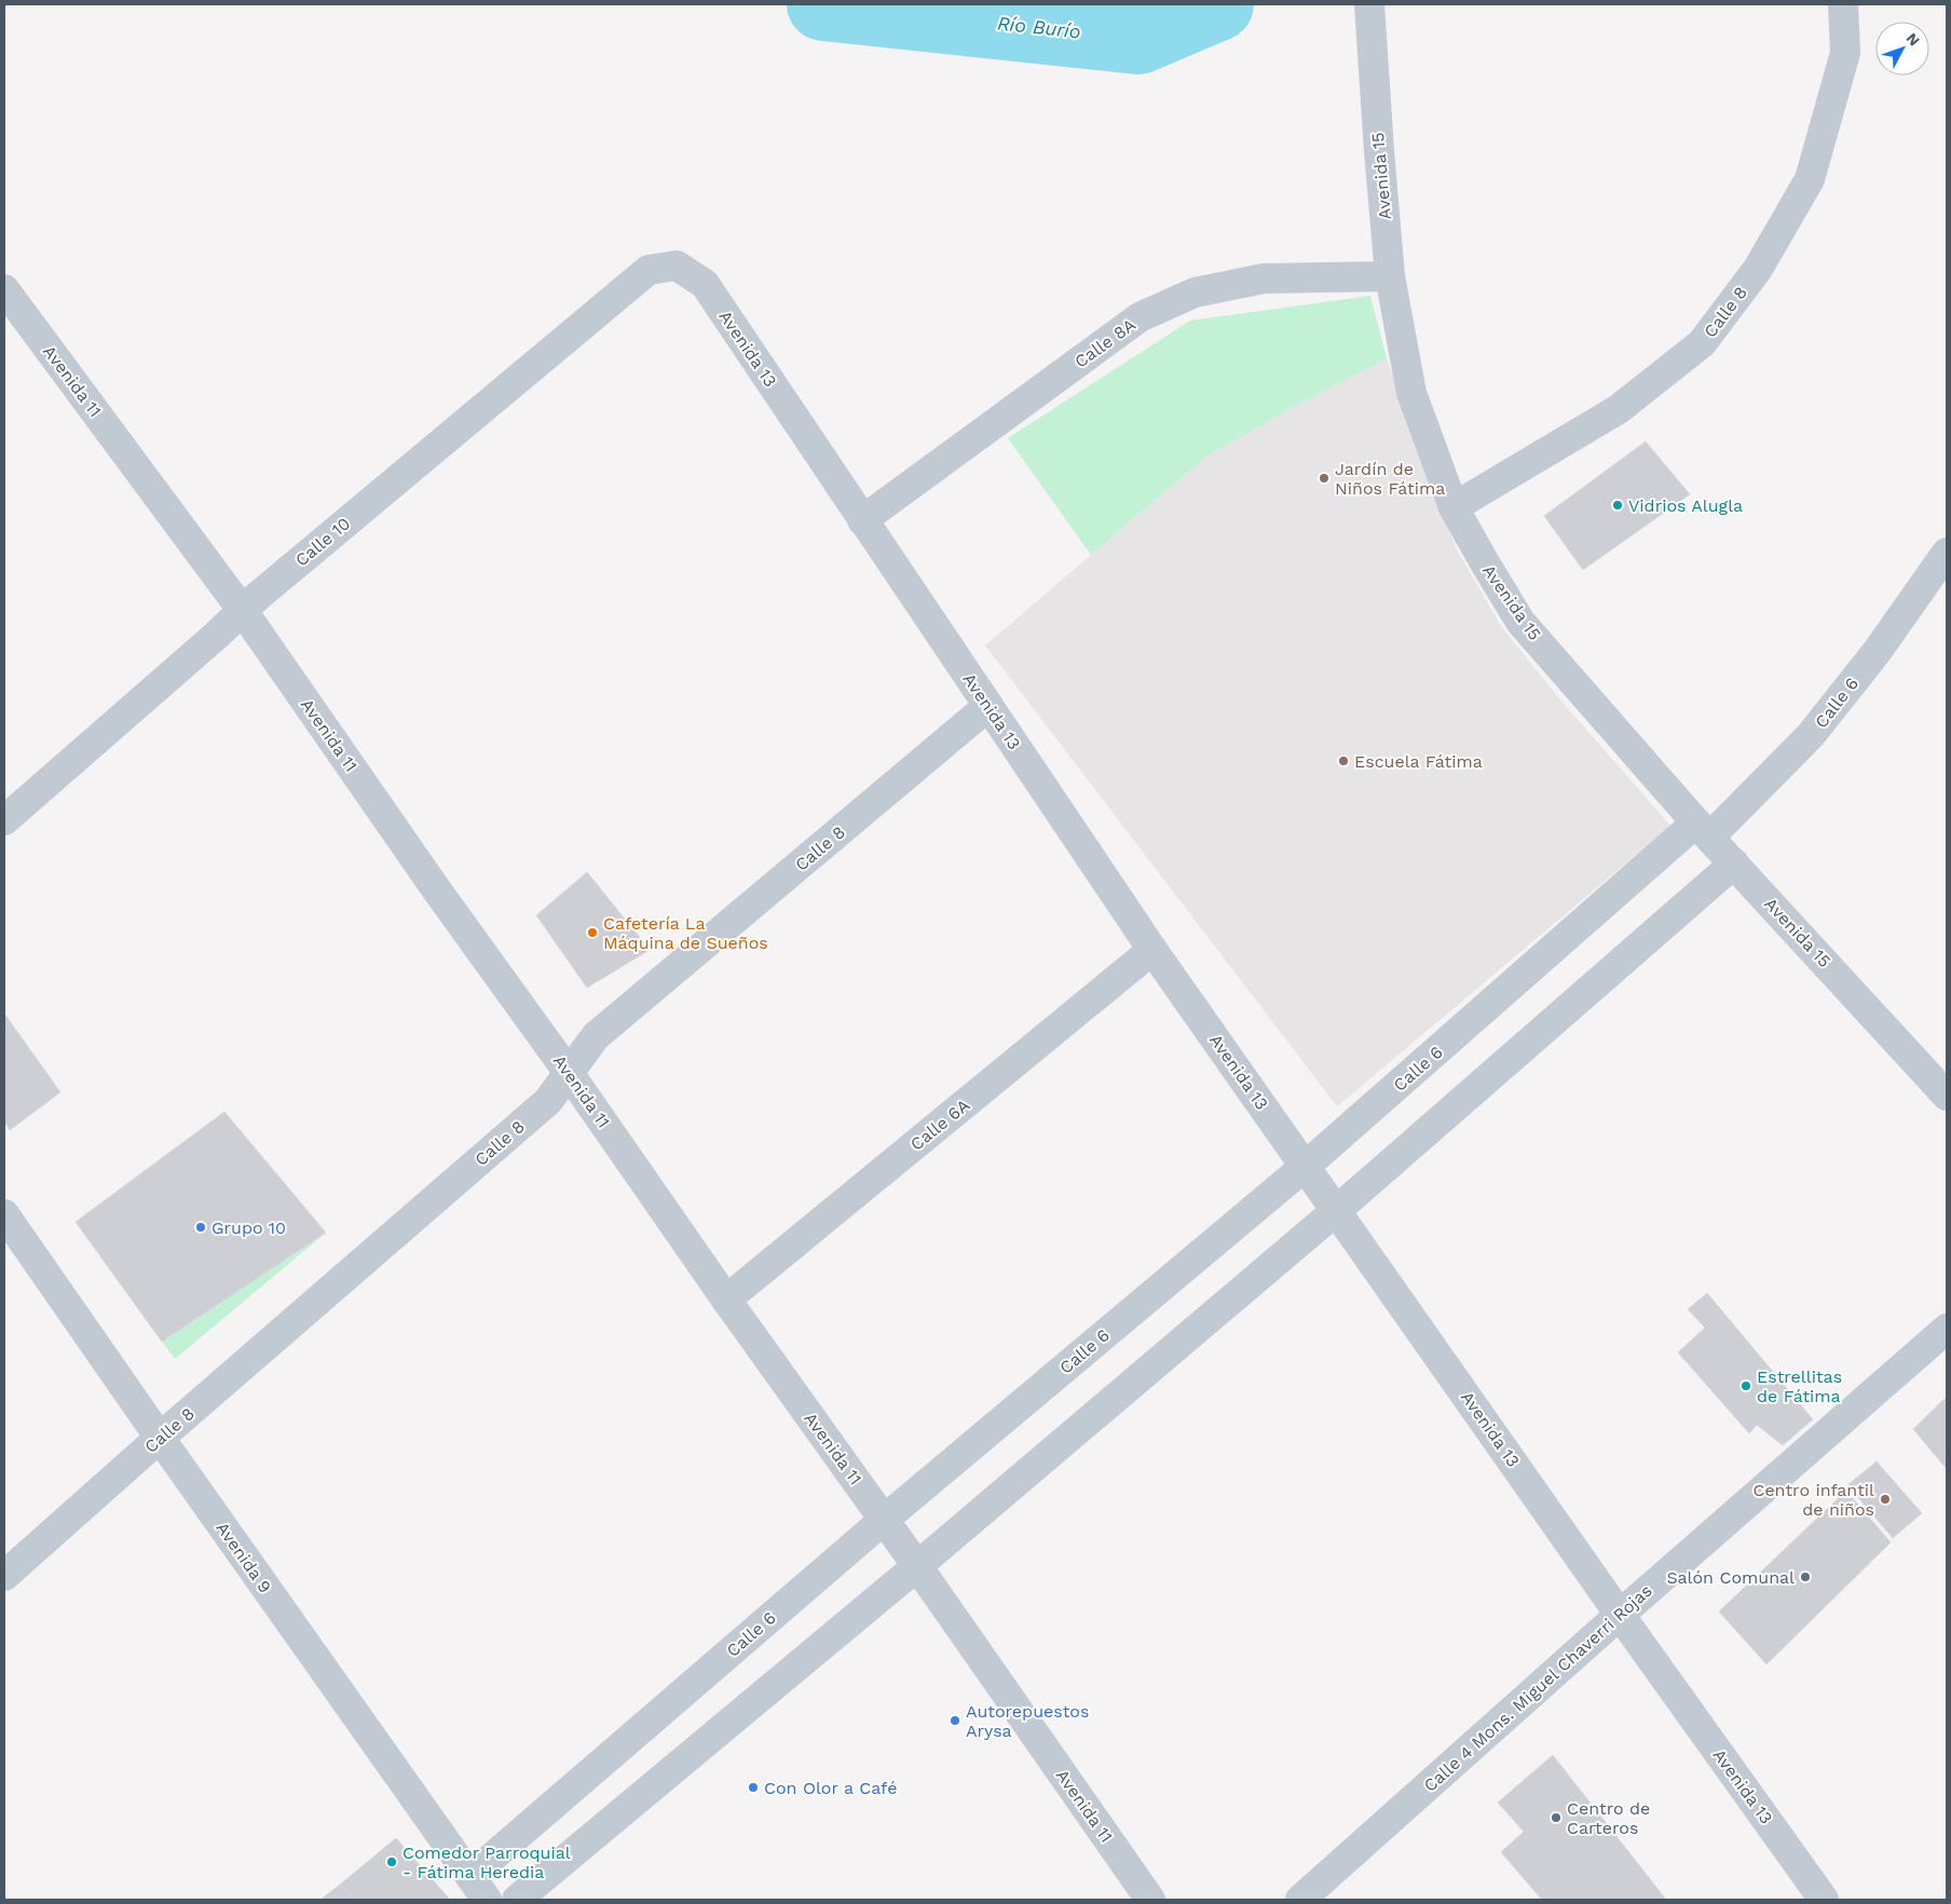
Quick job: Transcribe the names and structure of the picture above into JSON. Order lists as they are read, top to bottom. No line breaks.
{"streets":{"street":["Avenida 15","Calle 8","Calle 8A","Avenida 13","Avenida 11","Calle 10","Calle 6","Calle 6A","Avenida 9","Calle 4 Mons. Miguel Chaverri Rojas"]},"crossings":[["Avenida 15","Calle 8"],["Avenida 15","Calle 8A"],["Avenida 15","Calle 6"],["Calle 8","Avenida 13"],["Calle 8","Avenida 11"],["Calle 8","Avenida 9"],["Calle 8A","Avenida 13"],["Avenida 13","Calle 10"],["Avenida 13","Calle 6"],["Avenida 13","Calle 6A"],["Avenida 13","Calle 4 Mons. Miguel Chaverri Rojas"],["Avenida 11","Calle 10"],["Avenida 11","Calle 6"],["Avenida 11","Calle 6A"],["Calle 6","Avenida 9"]],"water":["Río Burío"],"places":["Jardín de Niños Fátima","Vidrios Alugla","Escuela Fátima","Cafetería La Máquina de Sueños","Grupo 10","Estrellitas de Fátima","Centro infantil de niños","Salón Comunal","Autorepuestos Arysa","Con Olor a Café","Centro de Carteros","Comedor Parroquial - Fátima Heredia"],"north":"top right"}
